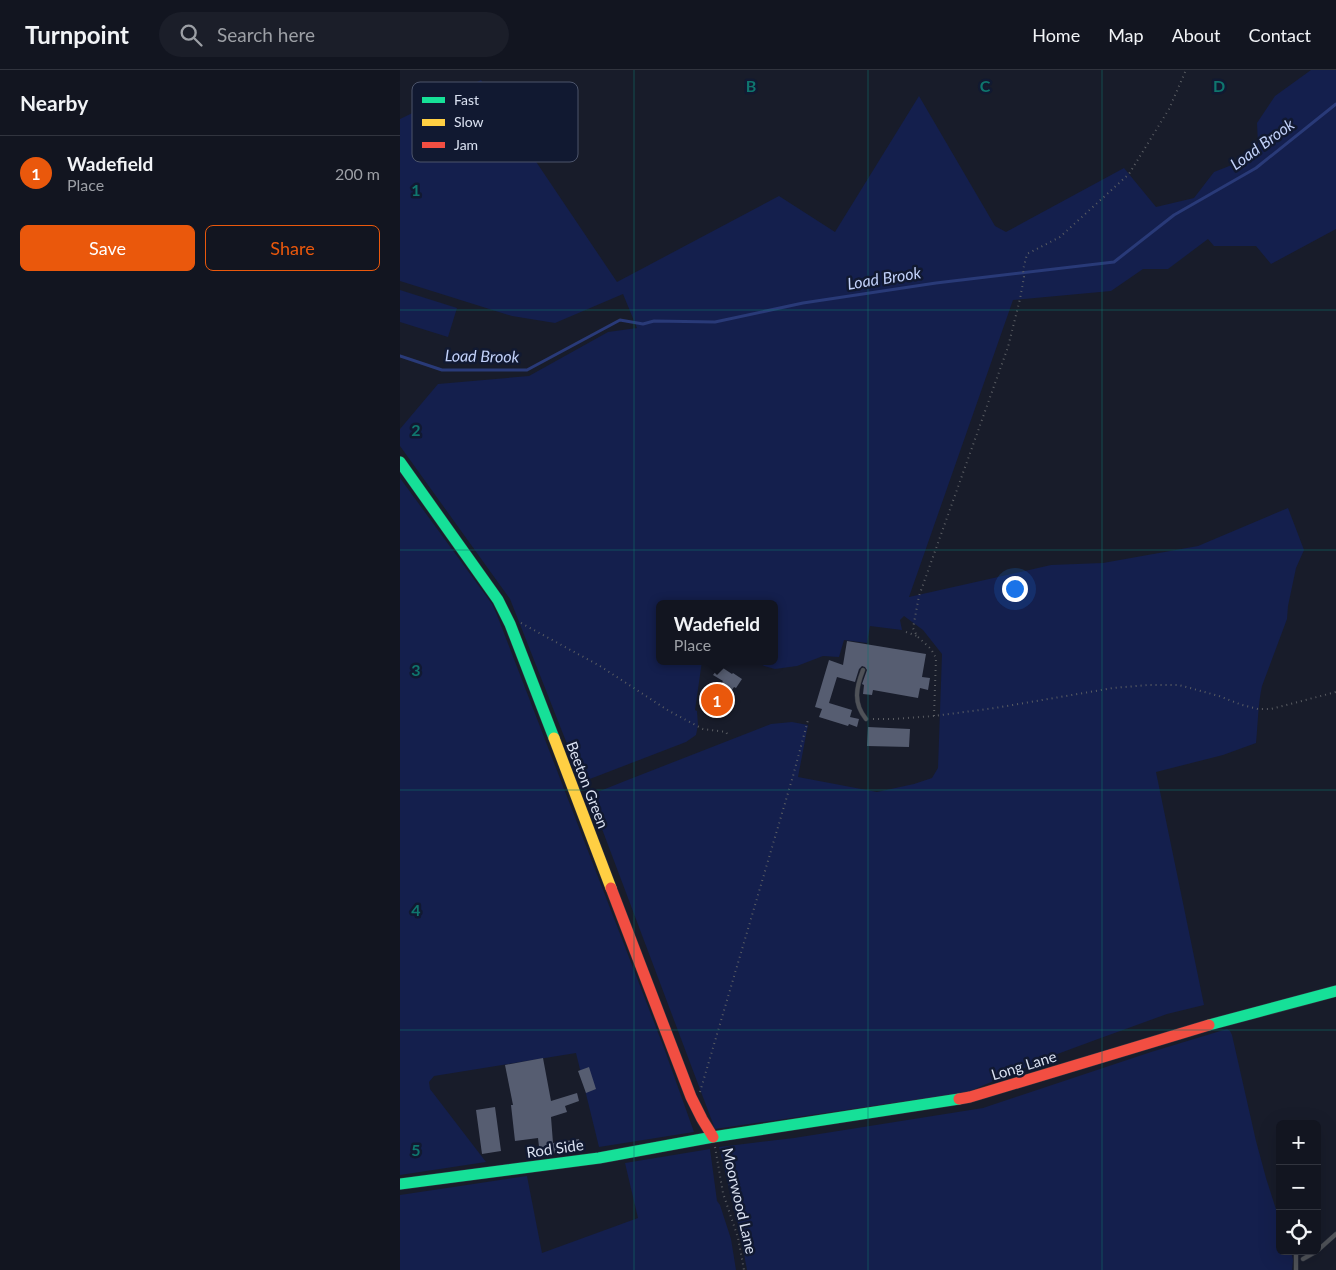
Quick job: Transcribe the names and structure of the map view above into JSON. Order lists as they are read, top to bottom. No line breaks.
{"streets":{"street":["Beeton Green","Long Lane","Rod Side"],"path":["Moorwood Lane"]},"crossings":[["Beeton Green","Long Lane"],["Beeton Green","Rod Side"],["Beeton Green","Moorwood Lane"],["Long Lane","Rod Side"],["Long Lane","Moorwood Lane"],["Rod Side","Moorwood Lane"]],"water":["Load Brook"],"legend":["Fast","Slow","Jam"],"page":{"header":"Turnpoint","search":"Search here","nav":["Home","Map","About","Contact"],"heading":"Nearby","list":[{"mark":"1","name":"Wadefield","note":"Place","value":"200 m"}],"buttons":["Save","Share"],"popup":["Wadefield","Place"],"pins":"1","map_buttons":["+","−"]},"grid":{"columns":["B","C","D"],"rows":["1","2","3","4","5"]}}
